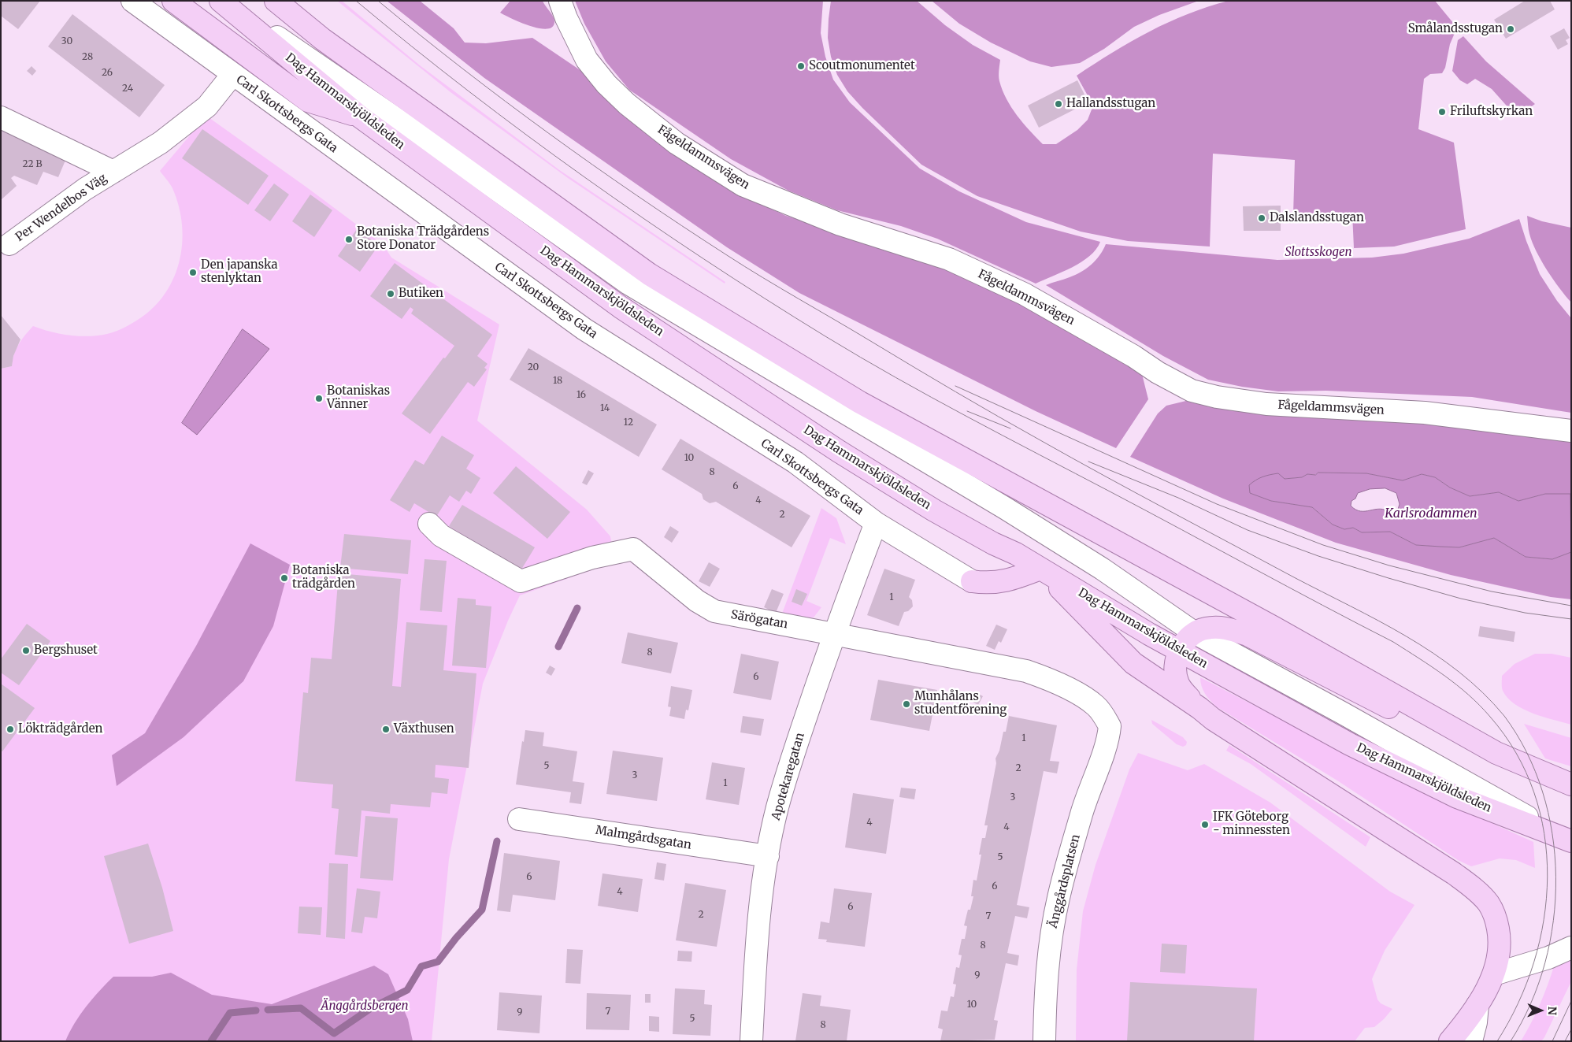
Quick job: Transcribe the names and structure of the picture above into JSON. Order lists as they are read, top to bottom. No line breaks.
{"streets":{"main road":["Dag Hammarskjöldsleden"],"street":["Carl Skottsbergs Gata","Fågeldammsvägen","Per Wendelbos Väg","Särögatan","Apotekaregatan","Malmgårdsgatan","Änggårdsplatsen"]},"crossings":[["Carl Skottsbergs Gata","Per Wendelbos Väg"],["Carl Skottsbergs Gata","Apotekaregatan"],["Särögatan","Apotekaregatan"],["Särögatan","Änggårdsplatsen"],["Apotekaregatan","Malmgårdsgatan"]],"water":["Karlsrodammen"],"parks":["Slottsskogen","Änggårdsbergen"],"places":["Smålandsstugan","Scoutmonumentet","Hallandsstugan","Friluftskyrkan","Dalslandsstugan","Botaniska Trädgårdens Store Donator","Den japanska stenlyktan","Butiken","Botaniskas Vänner","Botaniska trädgården","Bergshuset","Munhålans studentförening","Lökträdgården","Växthusen","IFK Göteborg - minnessten"],"house_numbers":["30","28","26","24","22 B","20","18","16","14","12","10","8","6","4","2","1","8","6","1","5","2","3","1","3","4","4","5","6","6","4","6","2","7","8","9","10","7","9","5","8"],"north":"right"}
